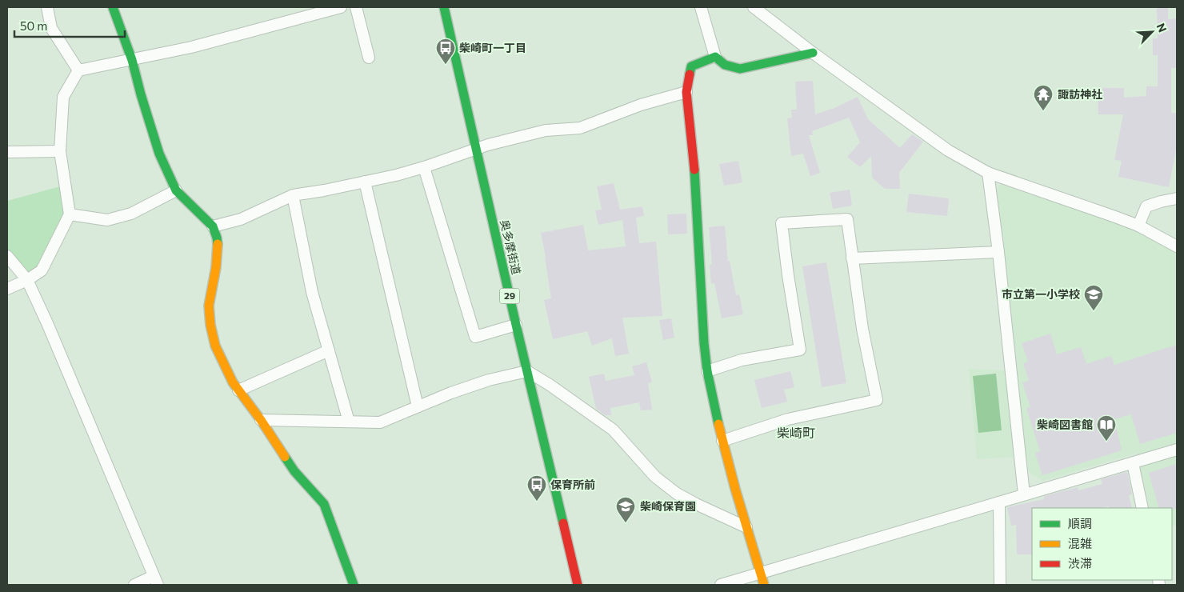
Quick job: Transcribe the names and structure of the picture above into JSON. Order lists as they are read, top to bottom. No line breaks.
{"streets":{"street":["奥多摩街道","29"]},"districts":["柴崎町"],"places":{"bus stop":["柴崎町一丁目","保育所前"],"temple":["諏訪神社"],"school or university":["市立第一小学校","柴崎保育園"],"library":["柴崎図書館"]},"legend":["順調","混雑","渋滞"],"scale_bar":"50 m","north":"top right"}
